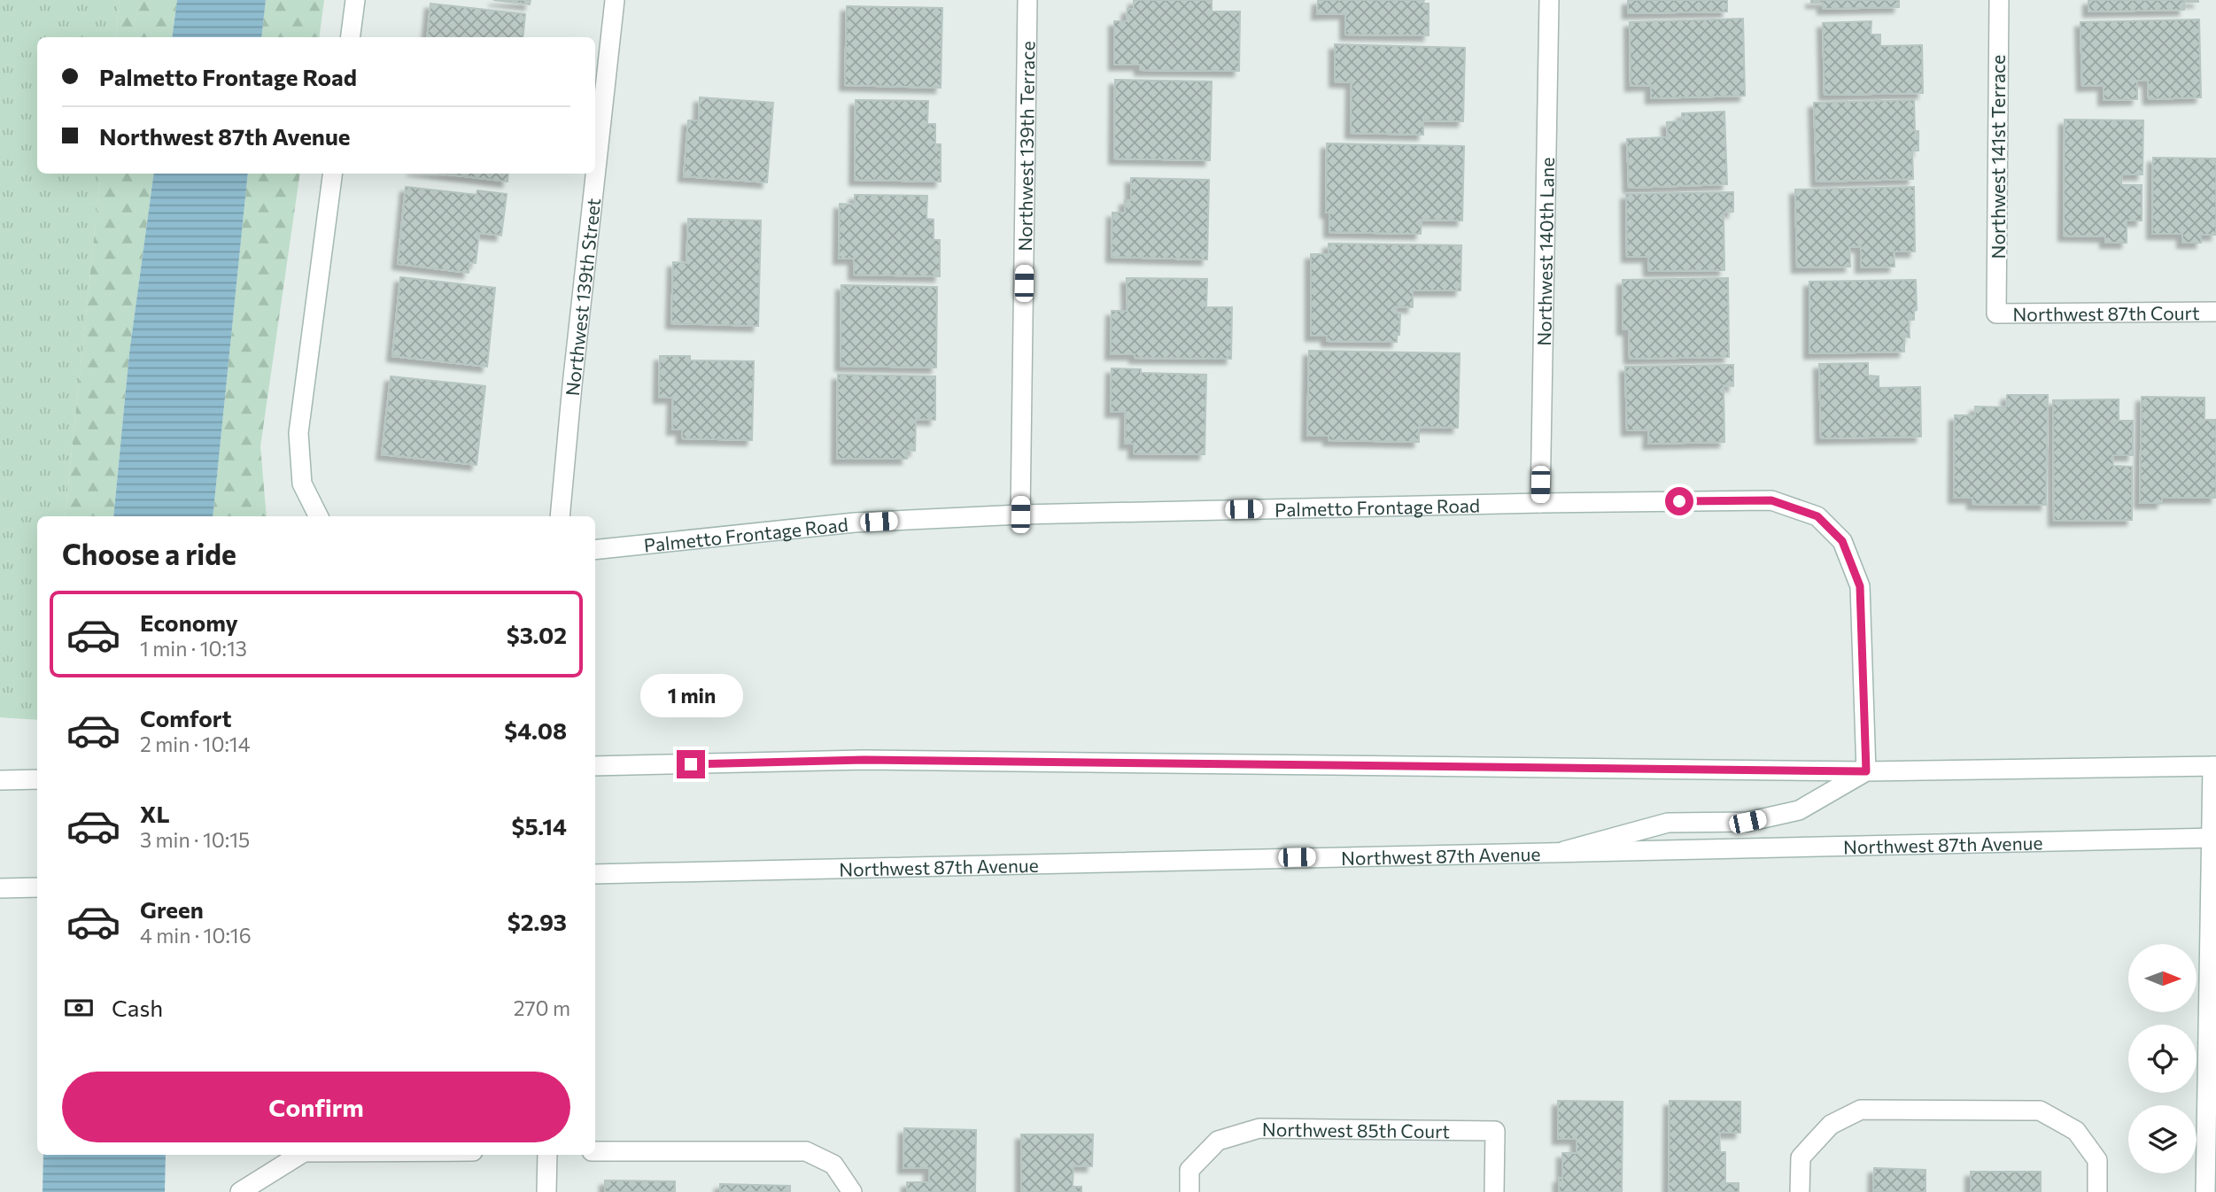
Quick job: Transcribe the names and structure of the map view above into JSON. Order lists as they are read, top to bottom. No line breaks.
{"streets":{"street":["Northwest 139th Terrace","Northwest 141st Terrace","Northwest 140th Lane","Northwest 139th Street","Northwest 87th Court","Palmetto Frontage Road","Northwest 87th Avenue","Northwest 85th Court"]},"crossings":[["Northwest 139th Terrace","Palmetto Frontage Road"],["Northwest 141st Terrace","Northwest 87th Court"],["Northwest 140th Lane","Palmetto Frontage Road"]],"north":"right","page":{"banner":["Palmetto Frontage Road","Northwest 87th Avenue"],"heading":"Choose a ride","list":[{"name":"Economy","note":"1 min · 10:13","value":"$3.02"},{"name":"Comfort","note":"2 min · 10:14","value":"$4.08"},{"name":"XL","note":"3 min · 10:15","value":"$5.14"},{"name":"Green","note":"4 min · 10:16","value":"$2.93"}],"bubble":"1 min","pay":["Cash","270 m"],"buttons":"Confirm"}}
